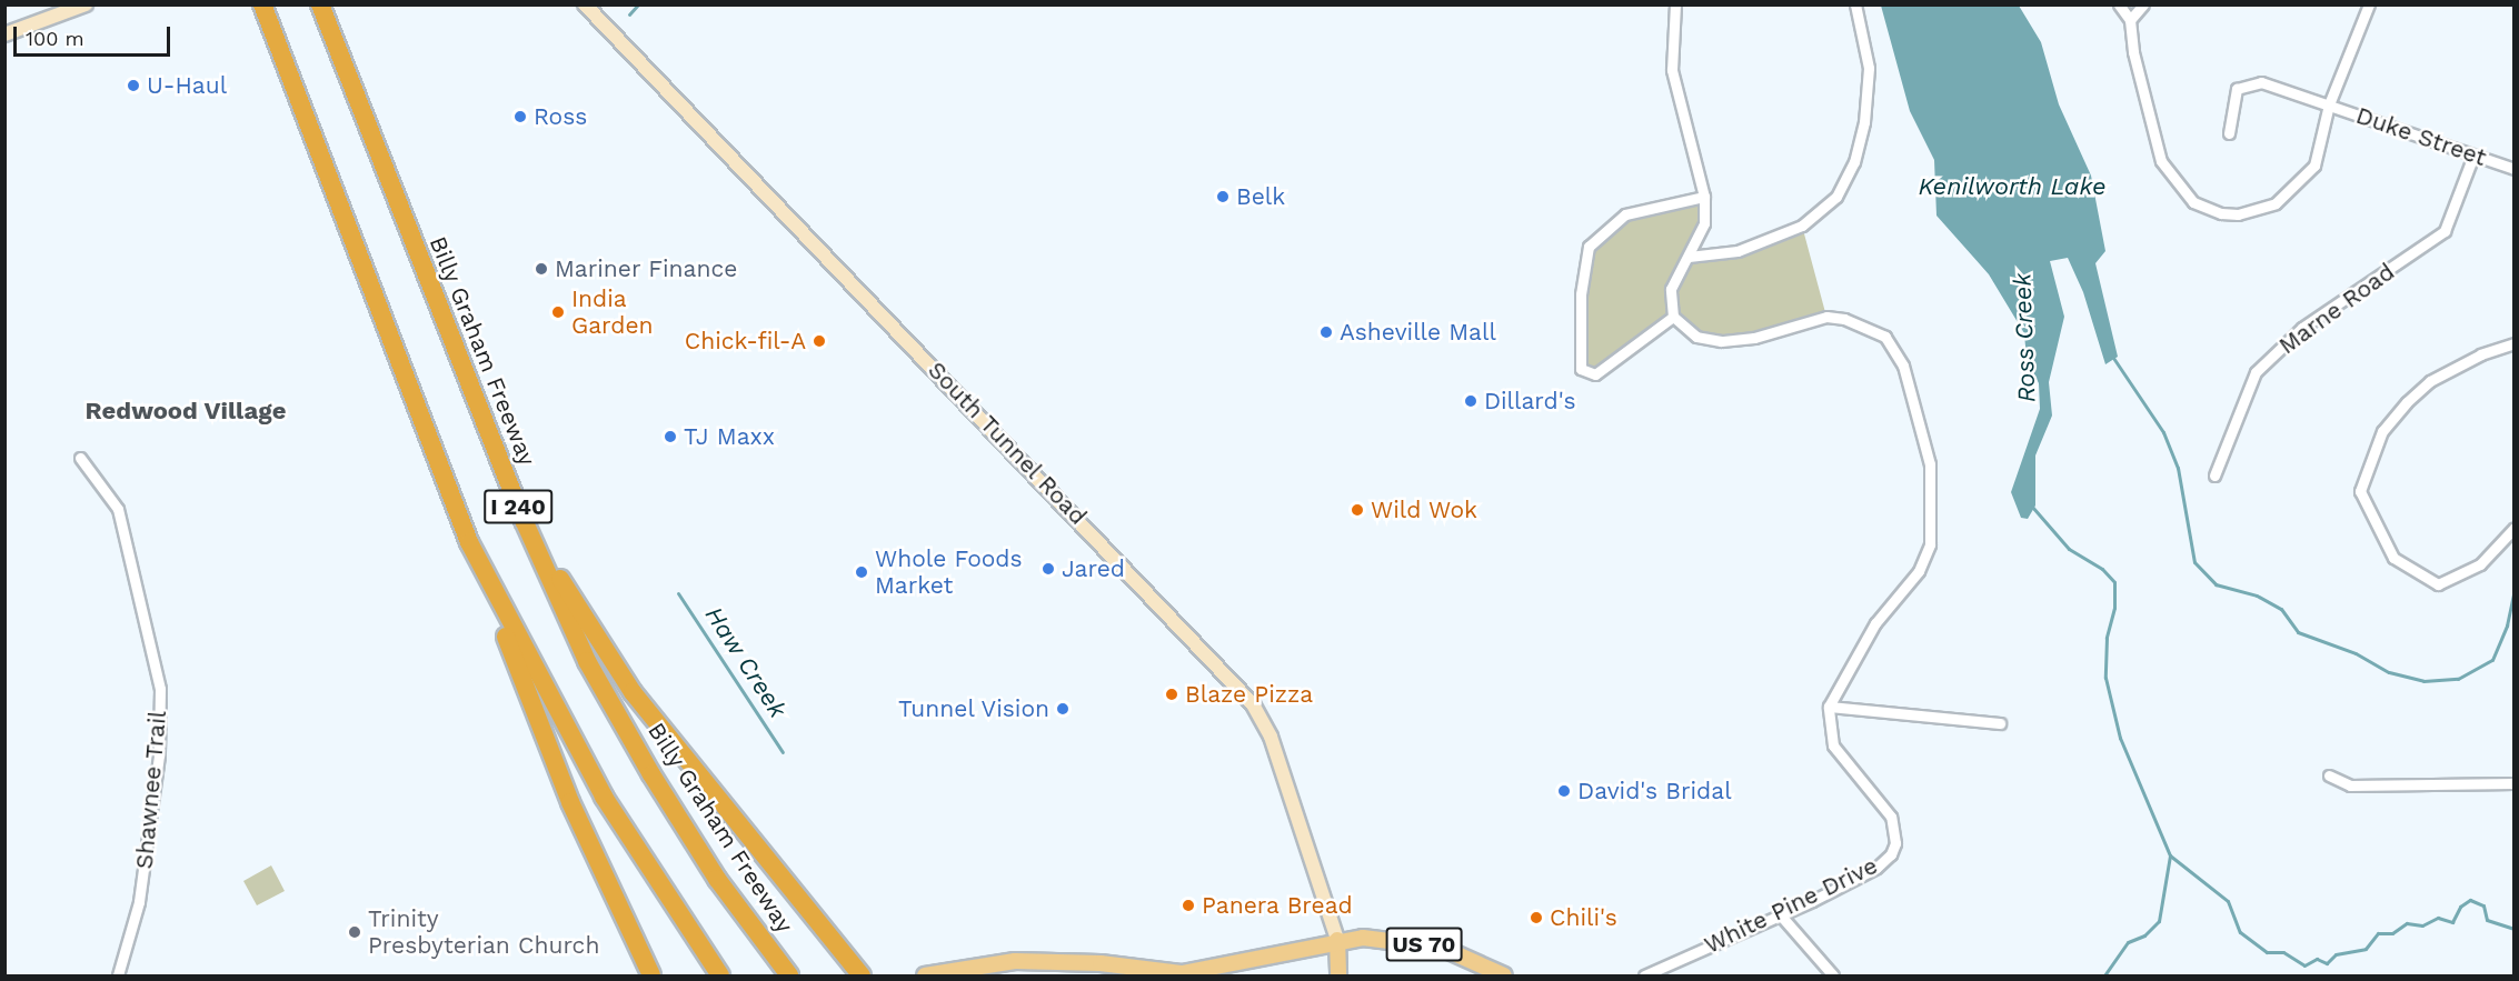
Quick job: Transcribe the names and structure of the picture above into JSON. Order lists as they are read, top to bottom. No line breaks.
{"streets":{"highway":["Billy Graham Freeway","I 240"],"main road":["South Tunnel Road","US 70"],"street":["Duke Street","Marne Road","Shawnee Trail","White Pine Drive"]},"crossings":[["Duke Street","Marne Road"],["South Tunnel Road","US 70"]],"districts":["Redwood Village"],"water":["Kenilworth Lake","Ross Creek","Haw Creek"],"places":["U-Haul","Ross","Belk","Mariner Finance","India Garden","Asheville Mall","Chick-fil-A","Dillard's","TJ Maxx","Wild Wok","Jared","Whole Foods Market","Blaze Pizza","Tunnel Vision","David's Bridal","Panera Bread","Chili's","Trinity Presbyterian Church"],"scale_bar":"100 m"}
